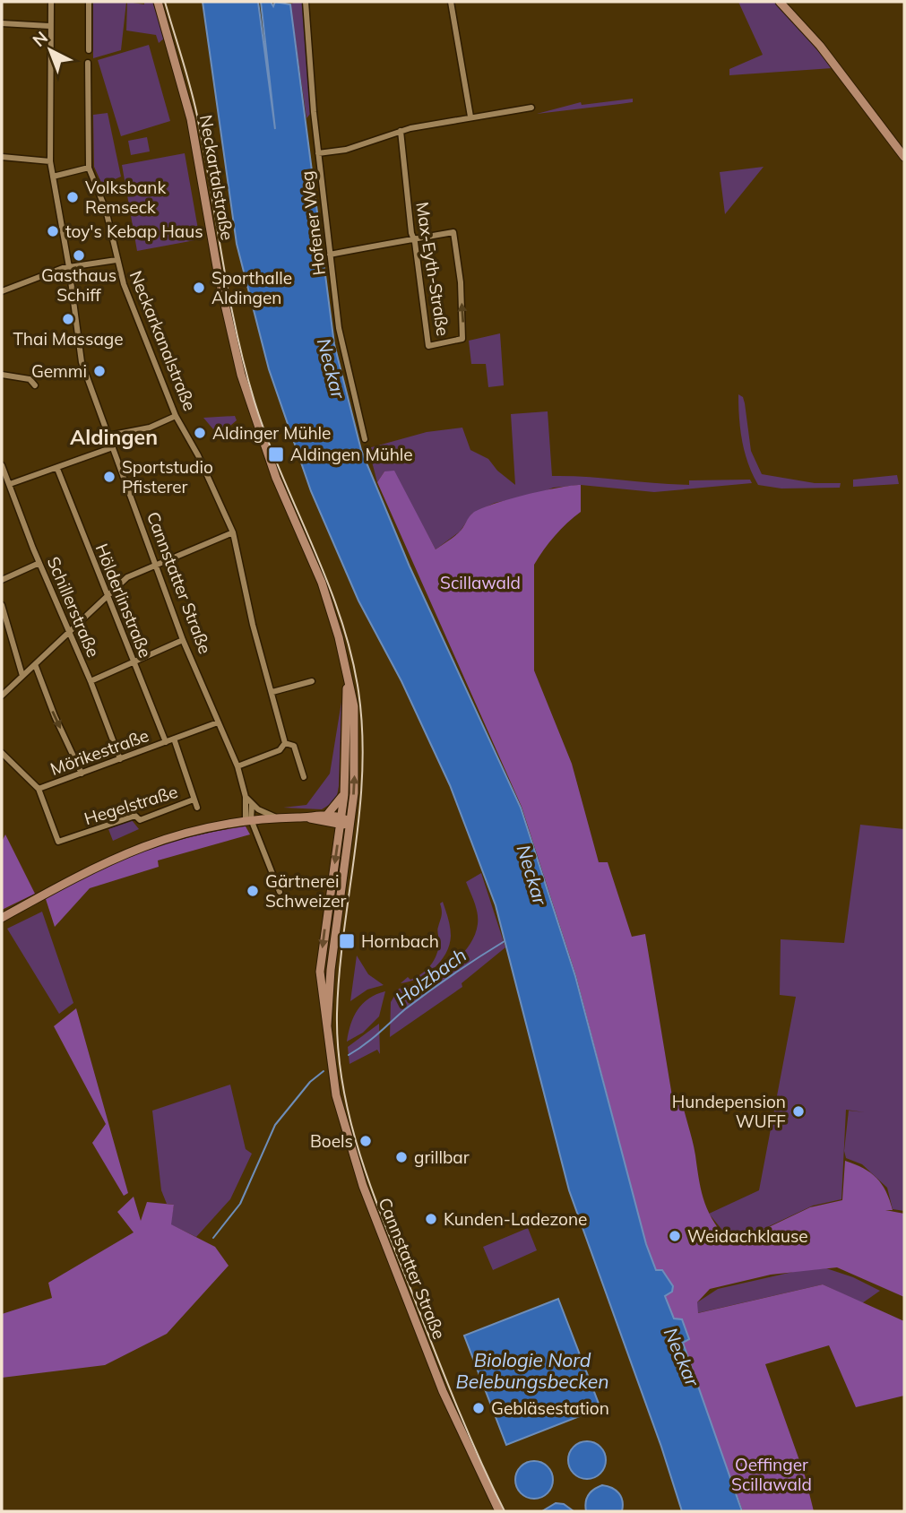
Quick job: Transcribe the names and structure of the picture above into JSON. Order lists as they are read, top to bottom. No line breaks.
{"streets":{"main road":["Neckartalstraße","Cannstatter Straße"],"street":["Hofener Weg","Max-Eyth-Straße","Neckarkanalstraße","Hölderlinstraße","Schillerstraße","Mörikestraße","Hegelstraße"]},"crossings":[["Neckartalstraße","Cannstatter Straße"],["Cannstatter Straße","Mörikestraße"],["Hölderlinstraße","Mörikestraße"],["Schillerstraße","Mörikestraße"],["Mörikestraße","Hegelstraße"]],"districts":["Aldingen"],"water":["Neckar","Holzbach","Biologie Nord Belebungsbecken"],"parks":["Scillawald","Oeffinger Scillawald"],"places":{"other":["Volksbank Remseck","toy's Kebap Haus","Gasthaus Schiff","Sporthalle Aldingen","Thai Massage","Gemmi","Aldinger Mühle","Sportstudio Pfisterer","Gärtnerei Schweizer","Hundepension WUFF","Boels","grillbar","Kunden-Ladezone","Weidachklause","Gebläsestation"],"transit":["Aldingen Mühle","Hornbach"]},"north":"top left"}
